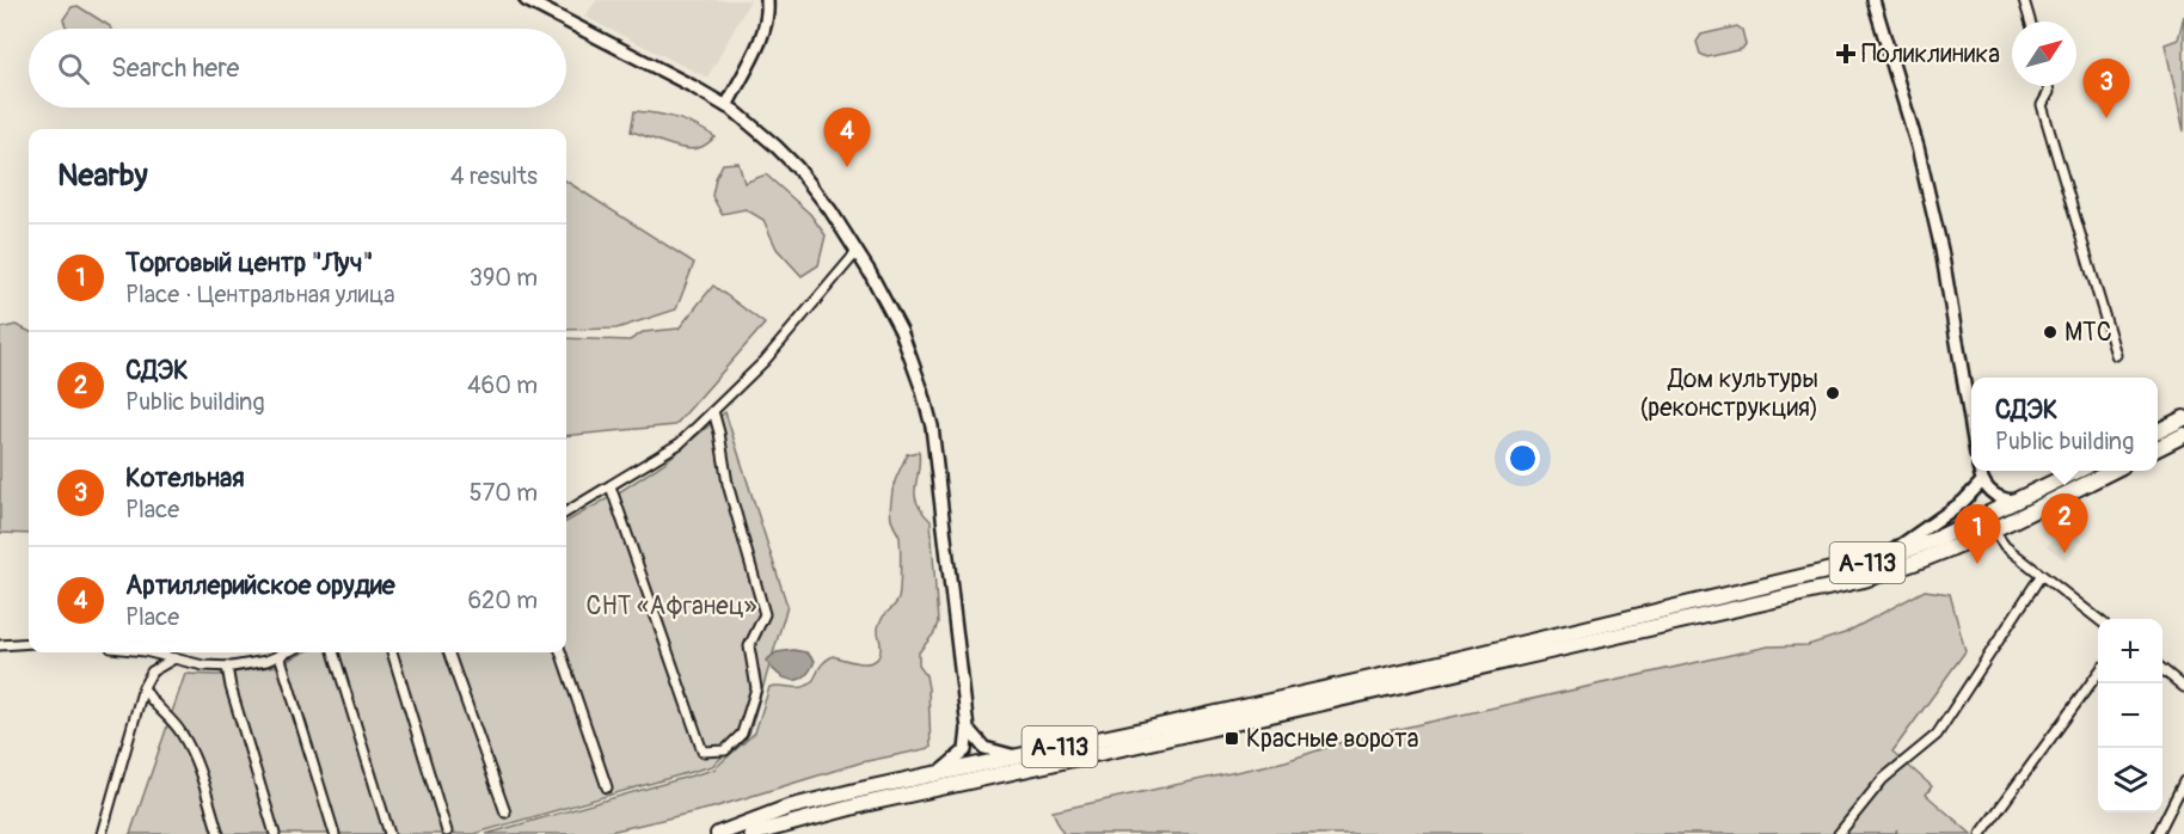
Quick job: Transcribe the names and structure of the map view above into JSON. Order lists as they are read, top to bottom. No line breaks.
{"streets":{"highway":["А-113"]},"parks":["СНТ «Афганец»"],"places":{"health":["Поликлиника"],"other":["МТС","Дом культуры (реконструкция)"],"transit":["Красные ворота"]},"north":"top right","page":{"search":"Search here","pins":["3","4","2","1"],"heading":["Nearby","4 results"],"list":[{"mark":"1","name":"Торговый центр \"Луч\"","note":"Place · Центральная улица","value":"390 m"},{"mark":"2","name":"СДЭК","note":"Public building","value":"460 m"},{"mark":"3","name":"Котельная","note":"Place","value":"570 m"},{"mark":"4","name":"Артиллерийское орудие","note":"Place","value":"620 m"}],"popup":["СДЭК","Public building"],"map_buttons":["+","−"]}}
